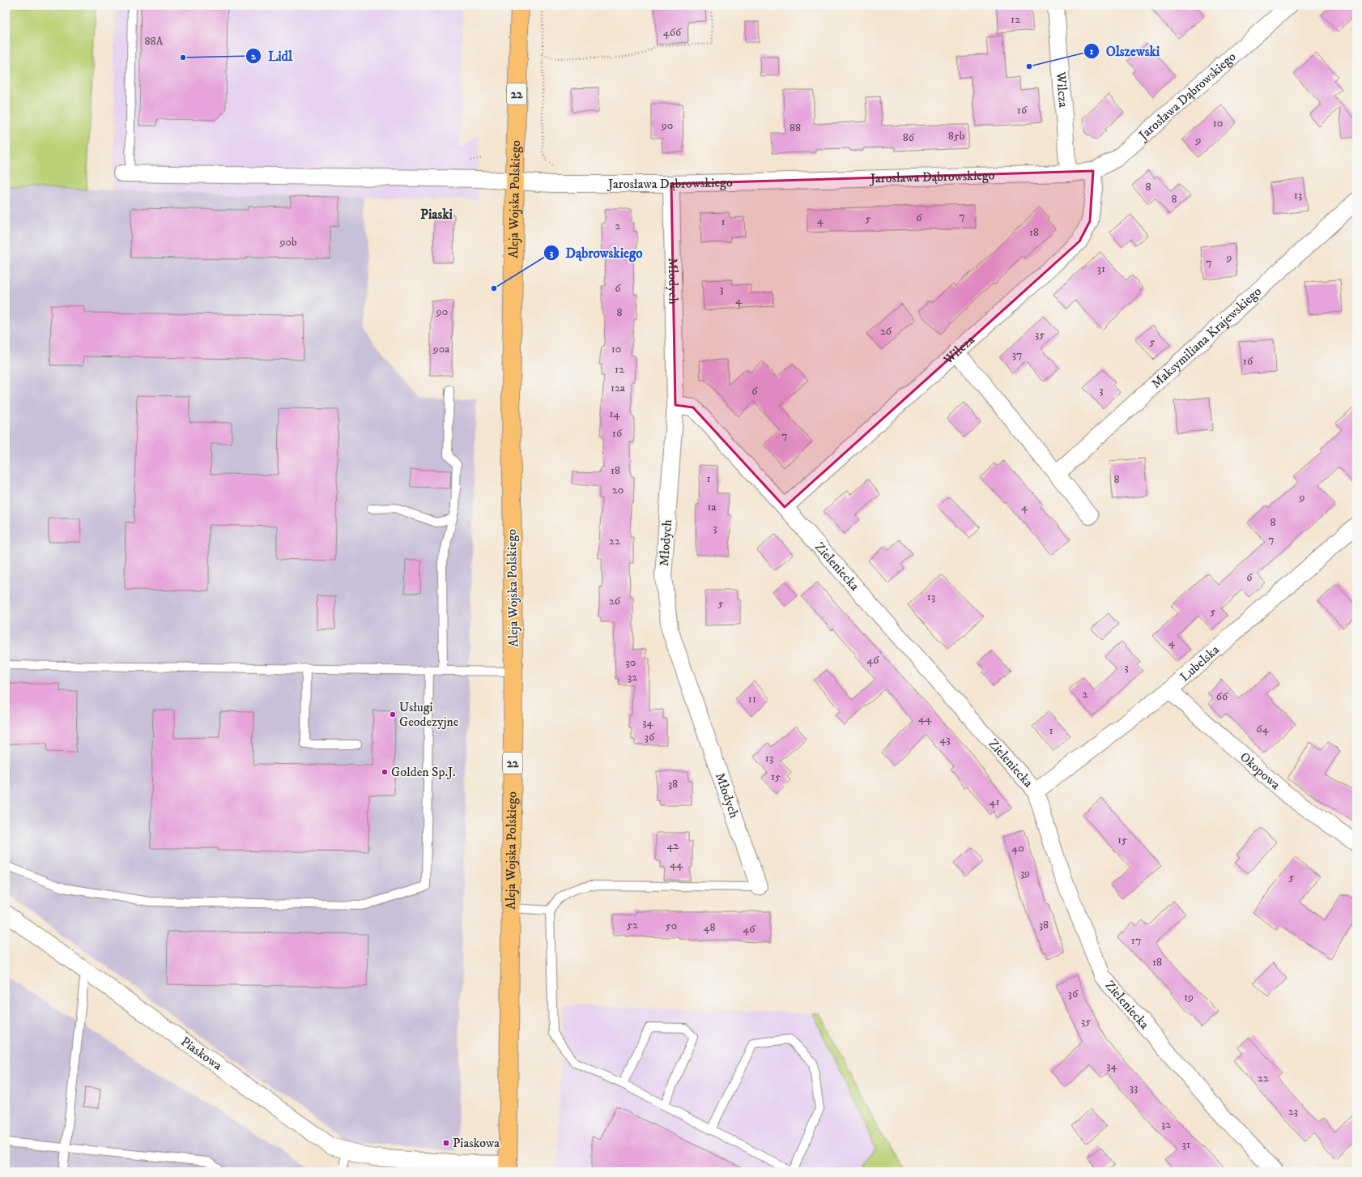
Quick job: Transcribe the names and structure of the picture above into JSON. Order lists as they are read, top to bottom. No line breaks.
{"streets":{"main road":["22","Aleja Wojska Polskiego"],"street":["Wilcza","Jarosława Dąbrowskiego","Młodych","Maksymiliana Krajewskiego","Zieleniecka","Lubelska","Okopowa","Piaskowa"]},"crossings":[["Wilcza","Jarosława Dąbrowskiego"],["Wilcza","Zieleniecka"],["Jarosława Dąbrowskiego","Aleja Wojska Polskiego"],["Jarosława Dąbrowskiego","Młodych"],["Aleja Wojska Polskiego","Piaskowa"],["Młodych","Zieleniecka"],["Zieleniecka","Lubelska"],["Lubelska","Okopowa"]],"districts":["Piaski"],"places":{"other":["Lidl","Olszewski","Dąbrowskiego","Usługi Geodezyjne","Golden Sp.J."],"transit":["Piaskowa"]},"house_numbers":["12","466","88A","16","10","90","88","85b","86","9","8","13","8","7","6","5","4","1","2","18","90b","9","7","31","6","3","4","90","8","26","35","5","90a","10","37","16","12","12a","3","6","14","16","7","18","1","8","20","9","1a","4","8","3","7","22","6","13","26","5","5","4","46","30","3","32","2","66","11","44","34","64","1","36","43","13","15","38","41","15","42","40","44","39","5","52","38","50","48","46","17","18","36","19","35","34","22","33","23","32","31"]}
